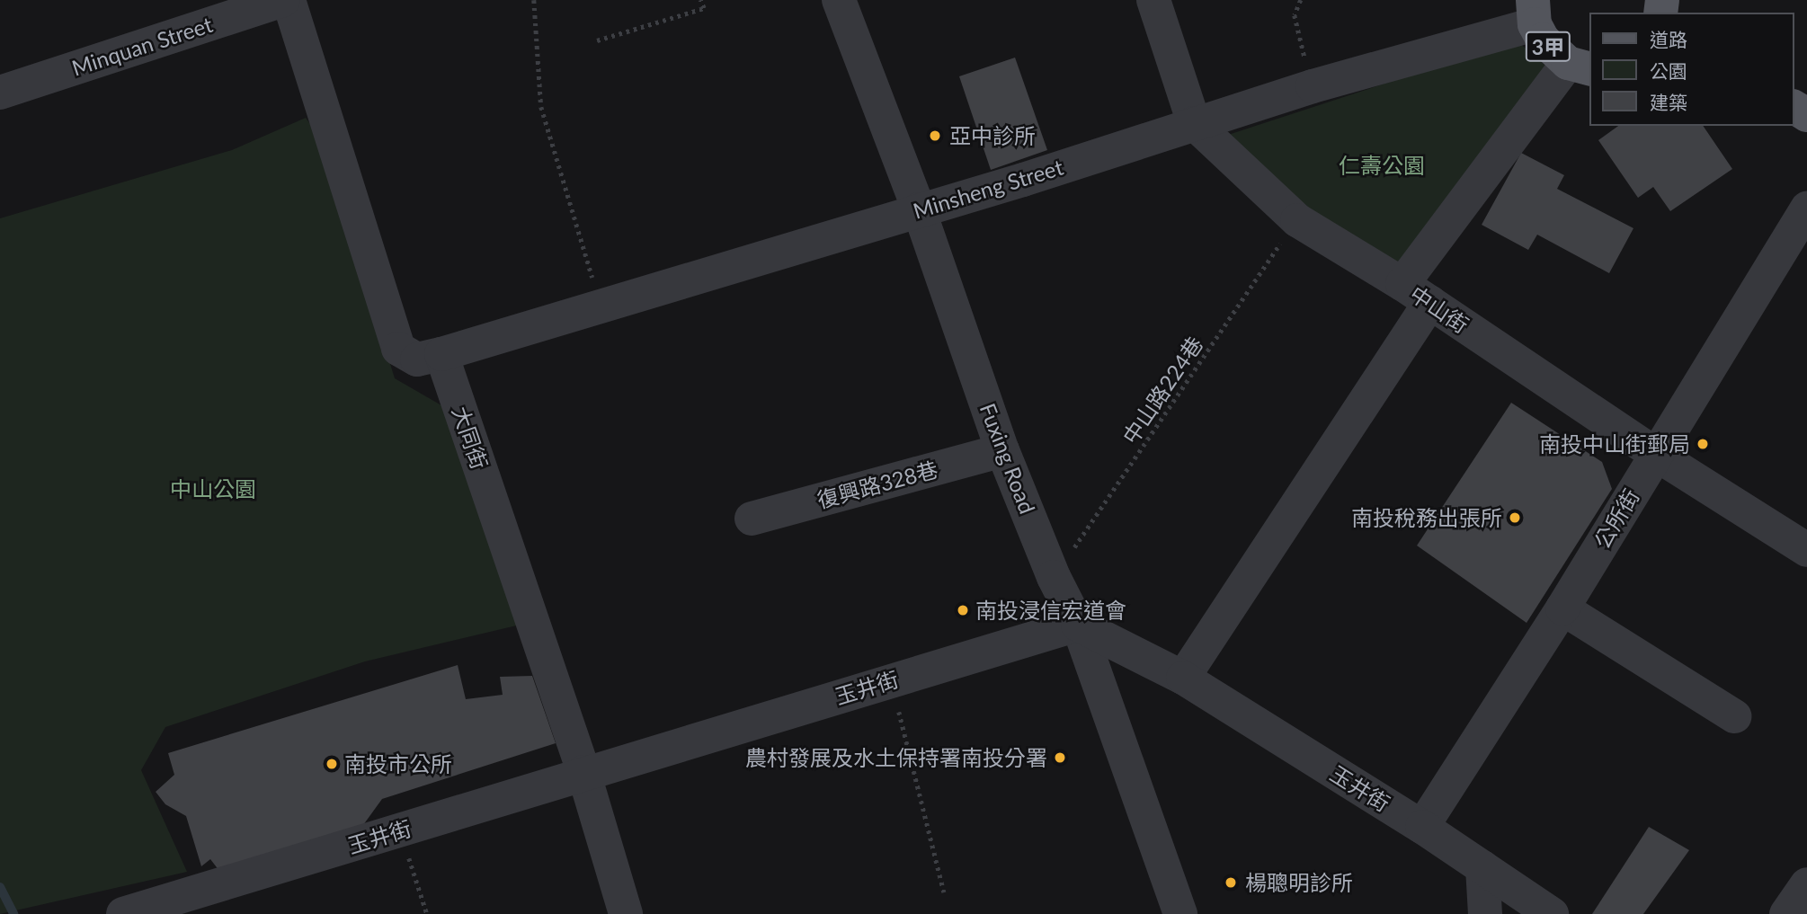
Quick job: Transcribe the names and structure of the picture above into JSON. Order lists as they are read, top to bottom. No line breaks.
{"streets":{"main road":["3甲"],"street":["Minquan Street","Minsheng Street","中山街","大同街","Fuxing Road","復興路328巷","公所街","玉井街"],"path":["中山路224巷"]},"crossings":[["3甲","Minsheng Street"],["Minsheng Street","中山街"],["Minsheng Street","大同街"],["Minsheng Street","Fuxing Road"],["中山街","中山路224巷"],["中山街","公所街"],["中山路224巷","Fuxing Road"],["大同街","玉井街"],["Fuxing Road","復興路328巷"],["Fuxing Road","玉井街"],["公所街","玉井街"]],"parks":["仁壽公園","中山公園"],"places":["亞中診所","南投中山街郵局","南投稅務出張所","南投浸信宏道會","農村發展及水土保持署南投分署","南投市公所","楊聰明診所"],"legend":["道路","公園","建築"]}
